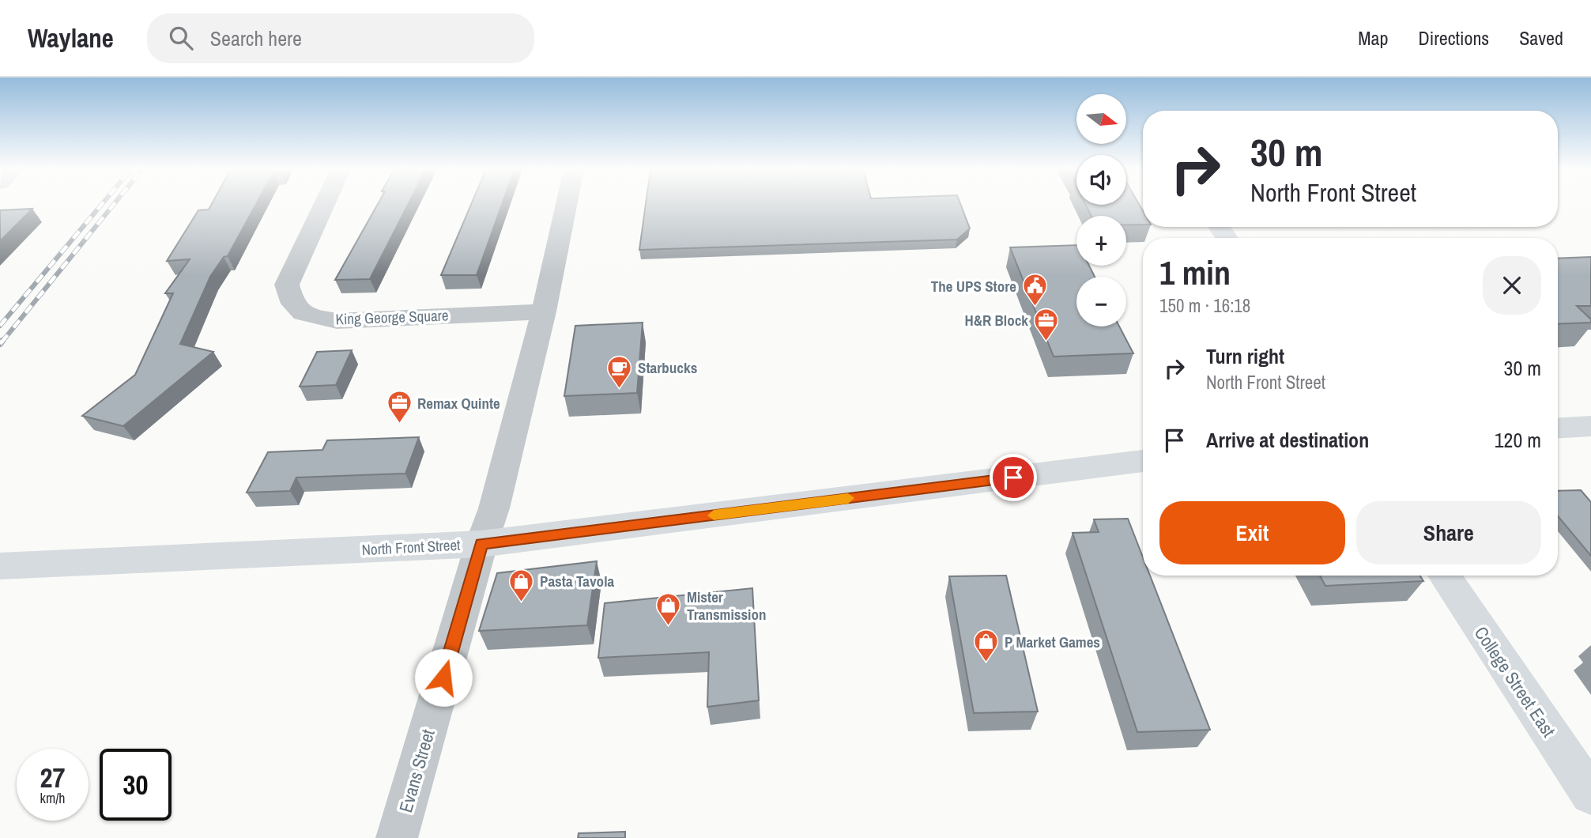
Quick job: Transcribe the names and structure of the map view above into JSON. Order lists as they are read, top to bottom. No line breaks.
{"streets":{"main road":["North Front Street","College Street East"],"street":["King George Square","Evans Street"]},"crossings":[["North Front Street","Evans Street"]],"places":{"public building":["The UPS Store"],"office":["H&R Block","Remax Quinte"],"cafe":["Starbucks"],"shop":["Pasta Tavola","Mister Transmission","P Market Games"]},"north":"right","page":{"header":"Waylane","search":"Search here","nav":["Map","Directions","Saved"],"map_buttons":["+","−"],"turn":["30 m","North Front Street"],"heading":["1 min","150 m · 16:18"],"list":[{"name":"Turn right","note":"North Front Street","value":"30 m"},{"name":"Arrive at destination","value":"120 m"}],"buttons":["Exit","Share"],"speed":"27 km/h","limit":"30"}}
